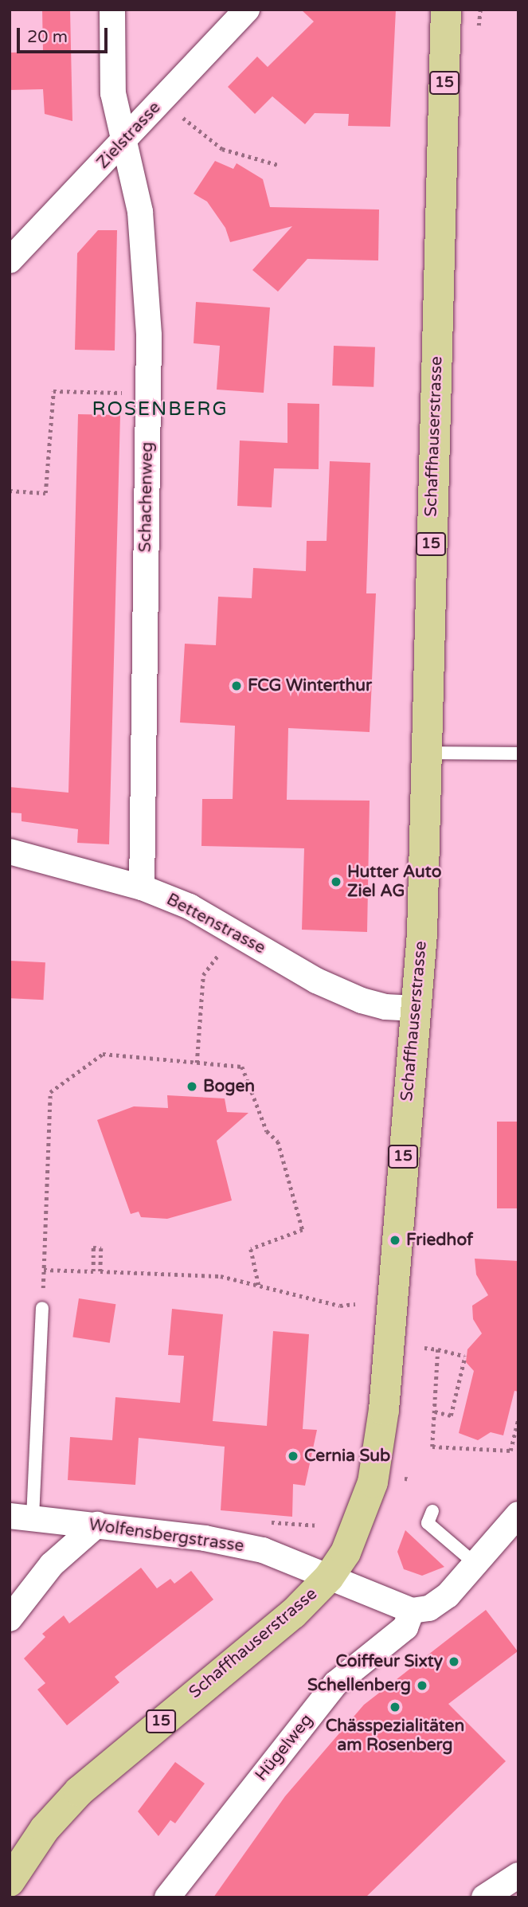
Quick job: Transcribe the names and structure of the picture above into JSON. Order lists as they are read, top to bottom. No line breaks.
{"streets":{"main road":["15","Schaffhauserstrasse"],"street":["Zielstrasse","Schachenweg","Bettenstrasse","Wolfensbergstrasse","Hügelweg"]},"crossings":[["Zielstrasse","Schachenweg"],["Schaffhauserstrasse","Bettenstrasse"],["Schaffhauserstrasse","Wolfensbergstrasse"],["Schachenweg","Bettenstrasse"],["Wolfensbergstrasse","Hügelweg"]],"districts":["ROSENBERG"],"places":["FCG Winterthur","Hutter Auto Ziel AG","Bogen","Friedhof","Cernia Sub","Coiffeur Sixty","Schellenberg","Chässpezialitäten am Rosenberg"],"scale_bar":"20 m"}
